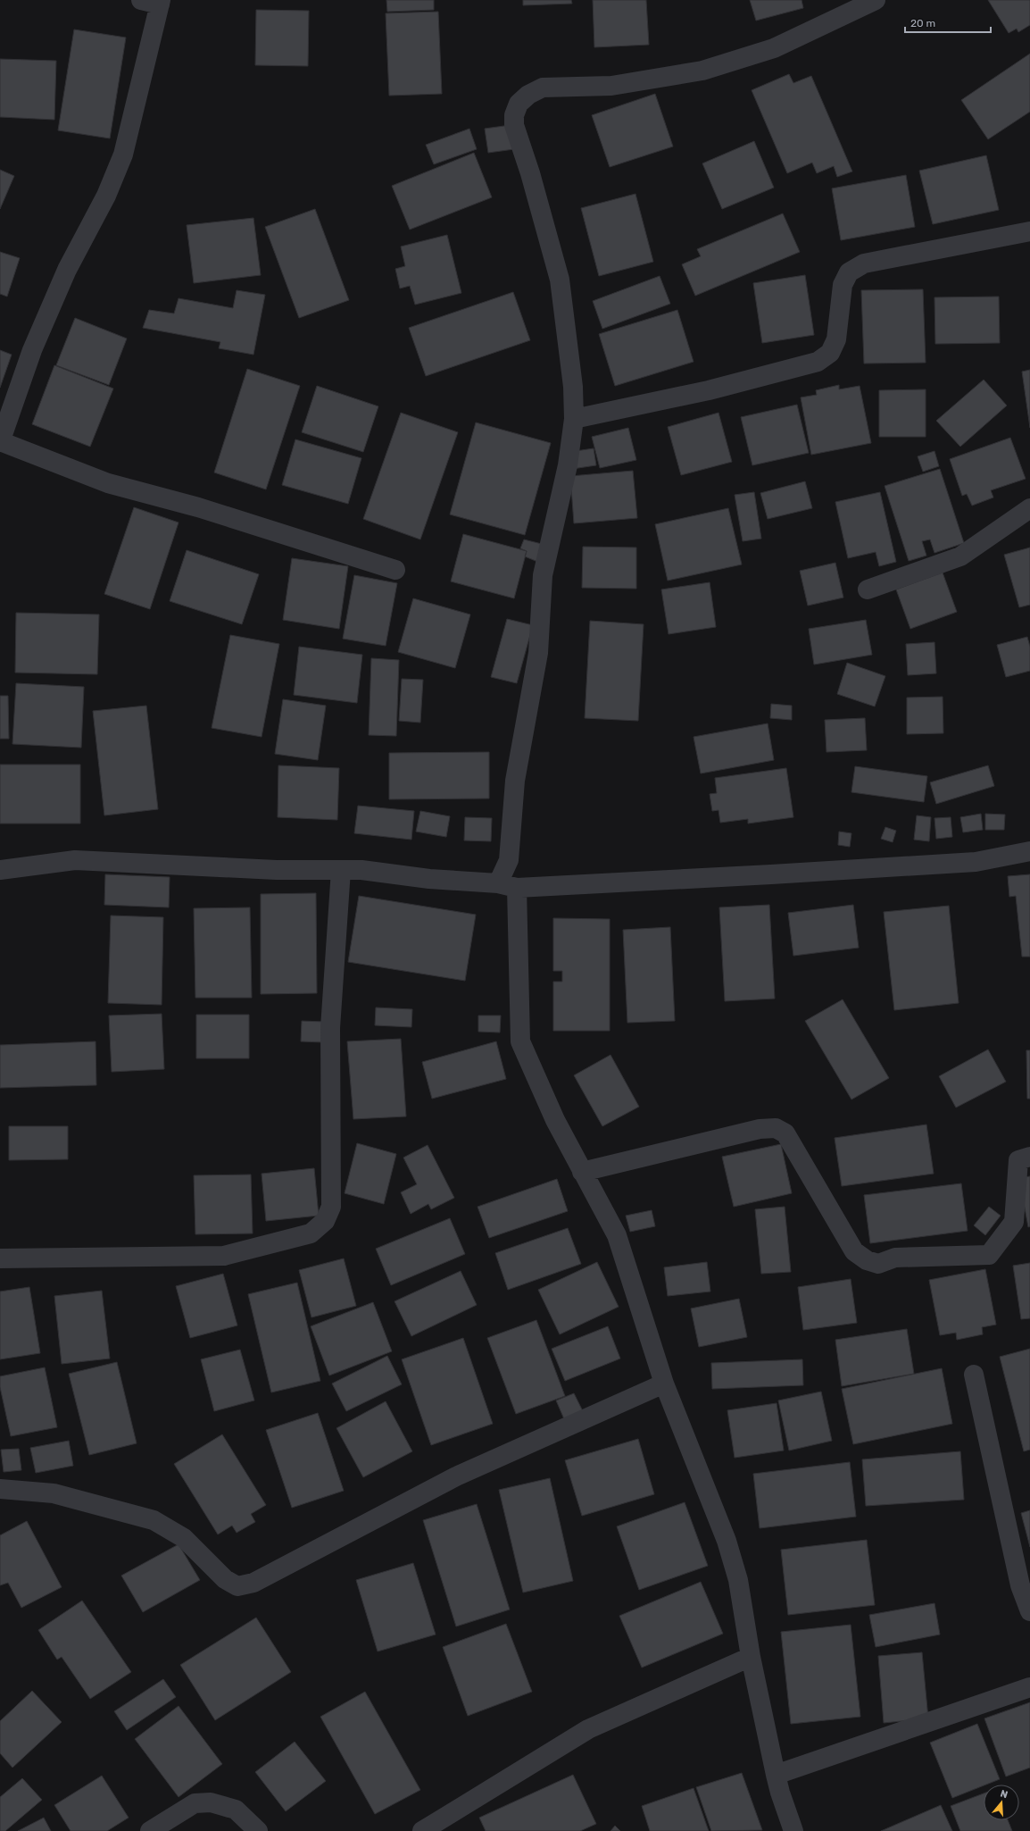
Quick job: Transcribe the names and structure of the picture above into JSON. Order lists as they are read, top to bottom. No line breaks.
{"scale_bar":"20 m","north":"top"}
